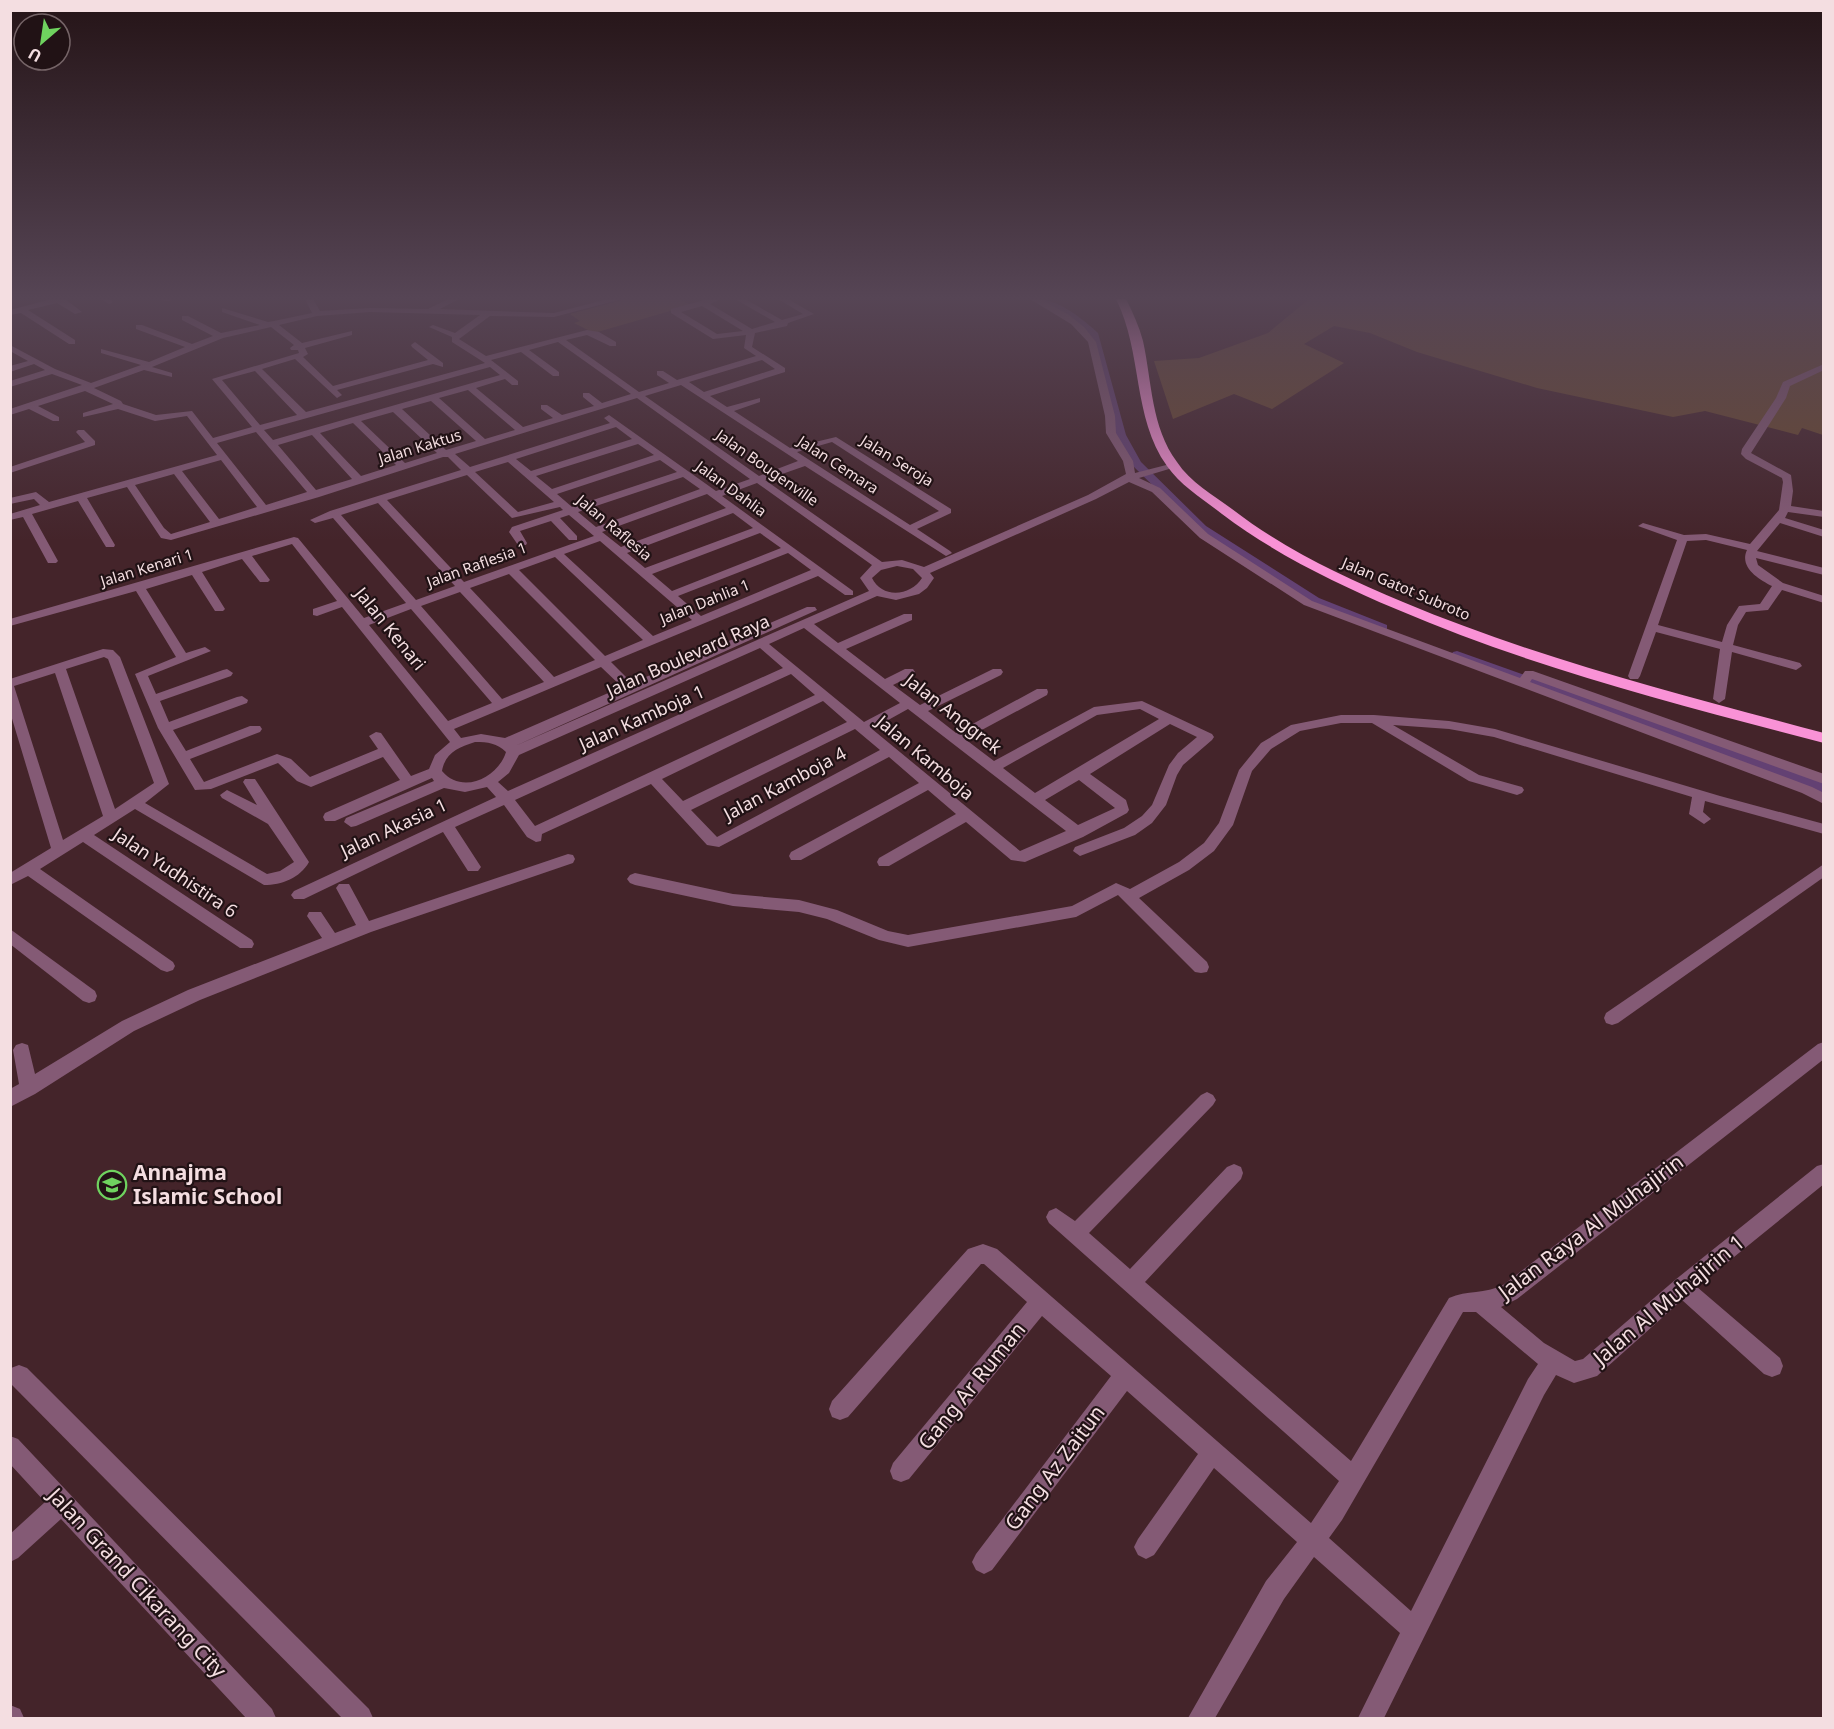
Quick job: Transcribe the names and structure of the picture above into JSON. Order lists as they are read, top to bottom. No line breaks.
{"streets":{"highway":["Jalan Gatot Subroto"],"street":["Jalan Kaktus","Jalan Seroja","Jalan Cemara","Jalan Bougenville","Jalan Dahlia","Jalan Raflesia","Jalan Raflesia 1","Jalan Kenari 1","Jalan Dahlia 1","Jalan Kenari","Jalan Boulevard Raya","Jalan Anggrek","Jalan Kamboja 1","Jalan Kamboja","Jalan Kamboja 4","Jalan Akasia 1","Jalan Yudhistira 6","Jalan Raya Al Muhajirin","Jalan Al Muhajirin 1","Gang Ar Ruman","Gang Az Zaitun","Jalan Grand Cikarang City"]},"crossings":[["Jalan Kaktus","Jalan Cemara"],["Jalan Kaktus","Jalan Bougenville"],["Jalan Kaktus","Jalan Dahlia"],["Jalan Seroja","Jalan Cemara"],["Jalan Cemara","Jalan Raflesia 1"],["Jalan Bougenville","Jalan Raflesia 1"],["Jalan Dahlia","Jalan Raflesia 1"],["Jalan Dahlia","Jalan Dahlia 1"],["Jalan Dahlia","Jalan Boulevard Raya"],["Jalan Raflesia","Jalan Raflesia 1"],["Jalan Raflesia","Jalan Dahlia 1"],["Jalan Raflesia 1","Jalan Kenari"],["Jalan Kenari 1","Jalan Kenari"],["Jalan Dahlia 1","Jalan Kenari"],["Jalan Kenari","Jalan Boulevard Raya"],["Jalan Boulevard Raya","Jalan Anggrek"],["Jalan Boulevard Raya","Jalan Kamboja"],["Jalan Anggrek","Jalan Kamboja"],["Jalan Kamboja 1","Jalan Kamboja"],["Jalan Kamboja 1","Jalan Akasia 1"],["Jalan Kamboja","Jalan Kamboja 4"],["Jalan Raya Al Muhajirin","Jalan Al Muhajirin 1"]],"places":{"school or university":["Annajma Islamic School"]},"north":"bottom left"}
